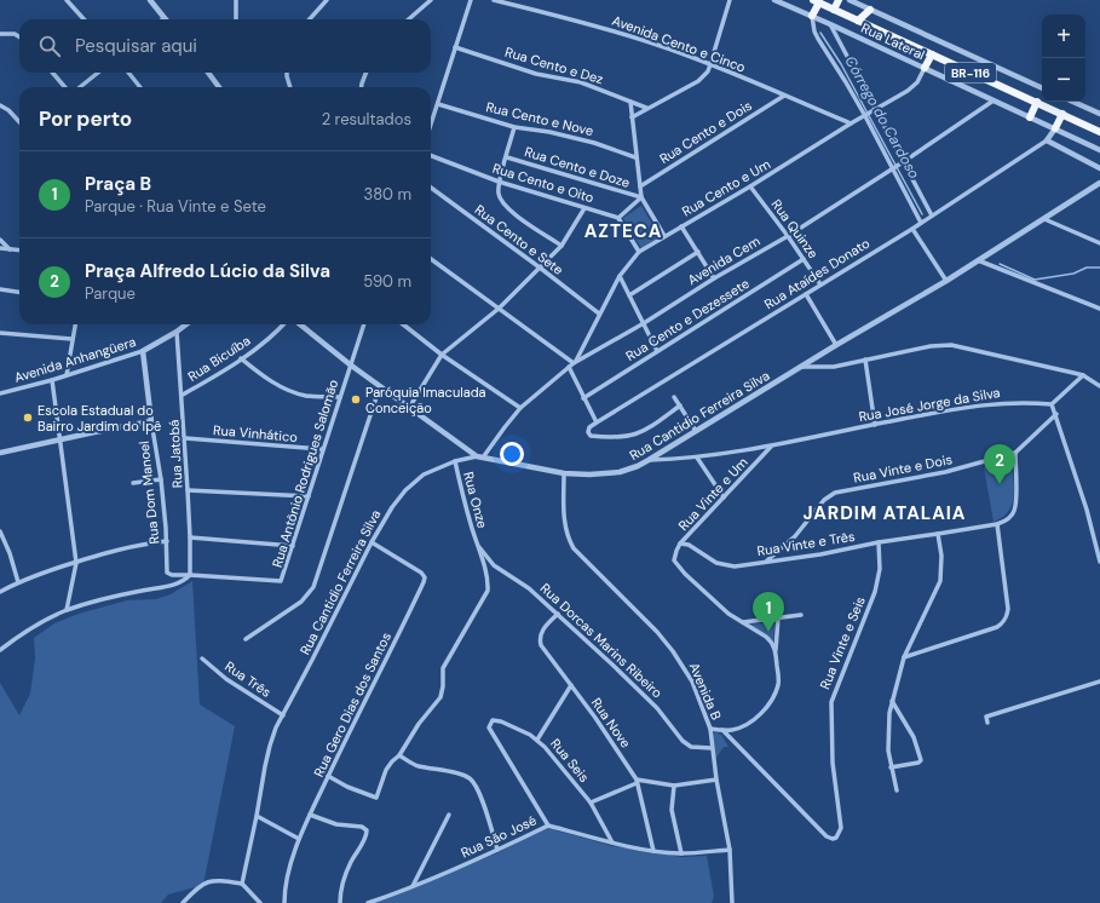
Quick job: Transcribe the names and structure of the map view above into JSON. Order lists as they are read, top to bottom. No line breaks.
{"streets":{"highway":["BR-116"],"street":["Rua Lateral","Avenida Cento e Cinco","Rua Cento e Dez","Rua Cento e Nove","Rua Cento e Dois","Rua Cento e Doze","Rua Cento e Oito","Rua Cento e Um","Rua Quinze","Rua Cento e Sete","Avenida Cem","Rua Ataídes Donato","Rua Cento e Dezessete","Rua Bicuíba","Avenida Anhangüera","Rua José Jorge da Silva","Rua Cantidio Ferreira Silva","Rua Vinhático","Rua Jatobá","Rua Vinte e Dois","Rua Antônio Rodrigues Salomão","Rua Dom Manoel","Rua Vinte e Um","Rua Onze","Rua Vinte e Três","Rua Dorcas Marins Ribeiro","Rua Vinte e Seis","Rua Três","Avenida B","Rua Gero Dias dos Santos","Rua Nove","Rua Seis","Rua São José"]},"crossings":[["Rua Lateral","Rua Cento e Um"],["Rua Lateral","Avenida Cem"],["Rua Lateral","Rua Ataídes Donato"],["Avenida Cento e Cinco","Rua Cento e Dois"],["Avenida Cento e Cinco","Rua Cento e Um"],["Rua Cento e Um","Rua Quinze"],["Rua Cento e Um","Rua Cento e Sete"],["Rua Cento e Um","Avenida Cem"],["Rua Quinze","Avenida Cem"],["Rua Quinze","Rua Ataídes Donato"],["Rua Quinze","Rua Cento e Dezessete"],["Avenida Cem","Rua Cantidio Ferreira Silva"],["Rua Bicuíba","Rua Jatobá"],["Avenida Anhangüera","Rua Jatobá"],["Avenida Anhangüera","Rua Dom Manoel"],["Rua José Jorge da Silva","Rua Cantidio Ferreira Silva"],["Rua José Jorge da Silva","Rua Vinte e Um"],["Rua Cantidio Ferreira Silva","Rua Onze"],["Rua Cantidio Ferreira Silva","Rua Três"],["Rua Cantidio Ferreira Silva","Avenida B"],["Rua Cantidio Ferreira Silva","Rua Gero Dias dos Santos"],["Rua Vinhático","Rua Jatobá"],["Rua Vinhático","Rua Antônio Rodrigues Salomão"],["Rua Jatobá","Rua Antônio Rodrigues Salomão"],["Rua Vinte e Dois","Rua Vinte e Três"],["Rua Antônio Rodrigues Salomão","Rua Dom Manoel"],["Rua Vinte e Um","Rua Vinte e Três"],["Rua Onze","Rua Dorcas Marins Ribeiro"],["Rua Onze","Rua Gero Dias dos Santos"],["Rua Vinte e Três","Rua Vinte e Seis"],["Rua Dorcas Marins Ribeiro","Avenida B"],["Rua Dorcas Marins Ribeiro","Rua Nove"],["Avenida B","Rua São José"],["Rua Nove","Rua São José"],["Rua Seis","Rua São José"]],"districts":["AZTECA","JARDIM ATALAIA"],"water":["Córrego do Cardoso"],"places":["Paróquia Imaculada Conceição","Escola Estadual do Bairro Jardim do Ipê"],"page":{"map_buttons":["+","−"],"search":"Pesquisar aqui","heading":["Por perto","2 resultados"],"list":[{"mark":"1","name":"Praça B","note":"Parque · Rua Vinte e Sete","value":"380 m"},{"mark":"2","name":"Praça Alfredo Lúcio da Silva","note":"Parque","value":"590 m"}],"pins":["2","1"]}}
